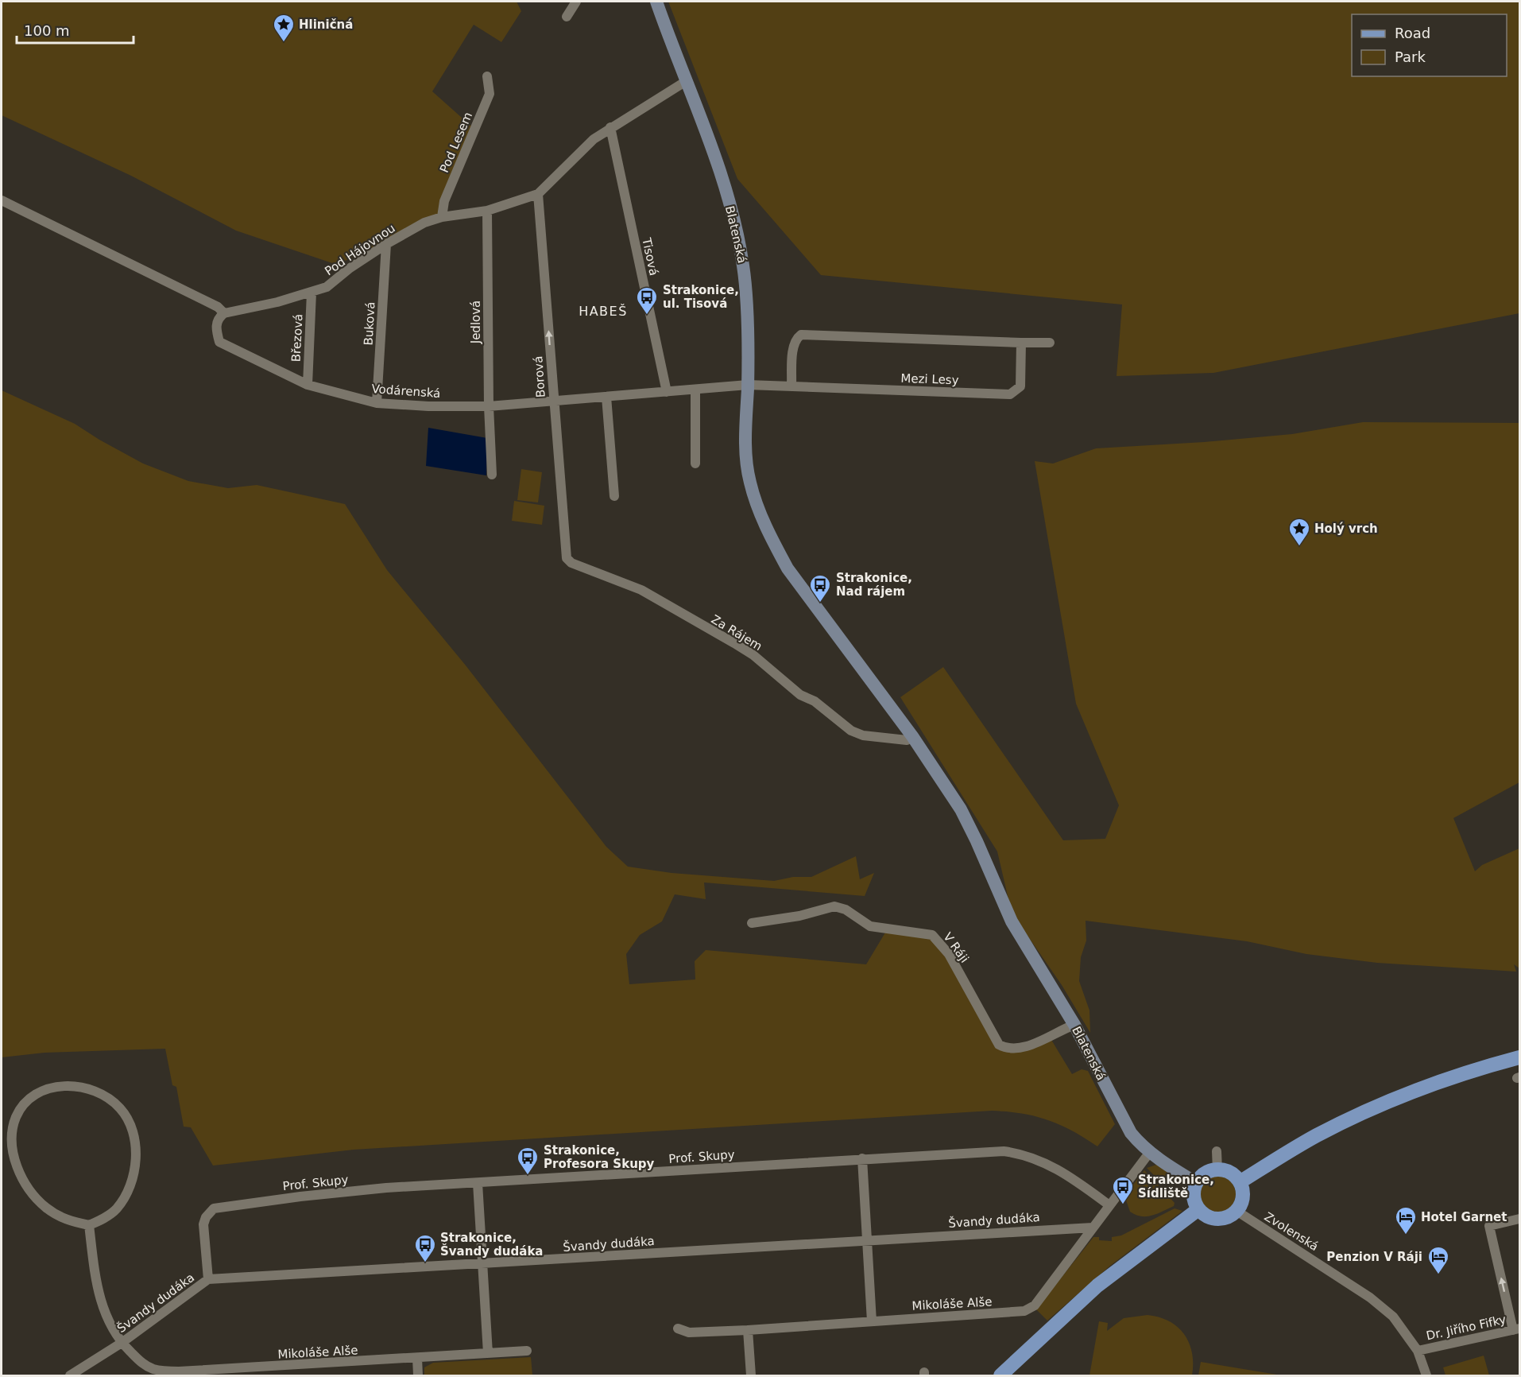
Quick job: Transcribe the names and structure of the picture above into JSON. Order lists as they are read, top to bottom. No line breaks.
{"streets":{"street":["Pod Lesem","Blatenská","Pod Hájovnou","Tisová","Jedlová","Buková","Březová","Borová","Mezi Lesy","Vodárenská","Za Rájem","V Ráji","Prof. Skupy","Švandy dudáka","Zvolenská","Mikoláše Alše","Dr. Jiřího Fifky"]},"crossings":[["Pod Lesem","Pod Hájovnou"],["Blatenská","Pod Hájovnou"],["Blatenská","Mezi Lesy"],["Blatenská","Vodárenská"],["Blatenská","Za Rájem"],["Blatenská","V Ráji"],["Blatenská","Zvolenská"],["Blatenská","Mikoláše Alše"],["Pod Hájovnou","Tisová"],["Pod Hájovnou","Jedlová"],["Pod Hájovnou","Buková"],["Pod Hájovnou","Březová"],["Pod Hájovnou","Borová"],["Pod Hájovnou","Vodárenská"],["Tisová","Vodárenská"],["Jedlová","Vodárenská"],["Buková","Vodárenská"],["Březová","Vodárenská"],["Borová","Vodárenská"],["Borová","Za Rájem"],["Mezi Lesy","Vodárenská"],["Prof. Skupy","Švandy dudáka"],["Prof. Skupy","Mikoláše Alše"],["Švandy dudáka","Mikoláše Alše"],["Zvolenská","Dr. Jiřího Fifky"]],"one_way":["Borová"],"districts":["HABEŠ"],"places":{"place":["Hliničná","Holý vrch"],"bus stop":["Strakonice, ul. Tisová","Strakonice, Nad rájem","Strakonice, Profesora Skupy","Strakonice, Sídliště","Strakonice, Švandy dudáka"],"hotel":["Hotel Garnet","Penzion V Ráji"]},"legend":["Road","Park"],"scale_bar":"100 m"}
